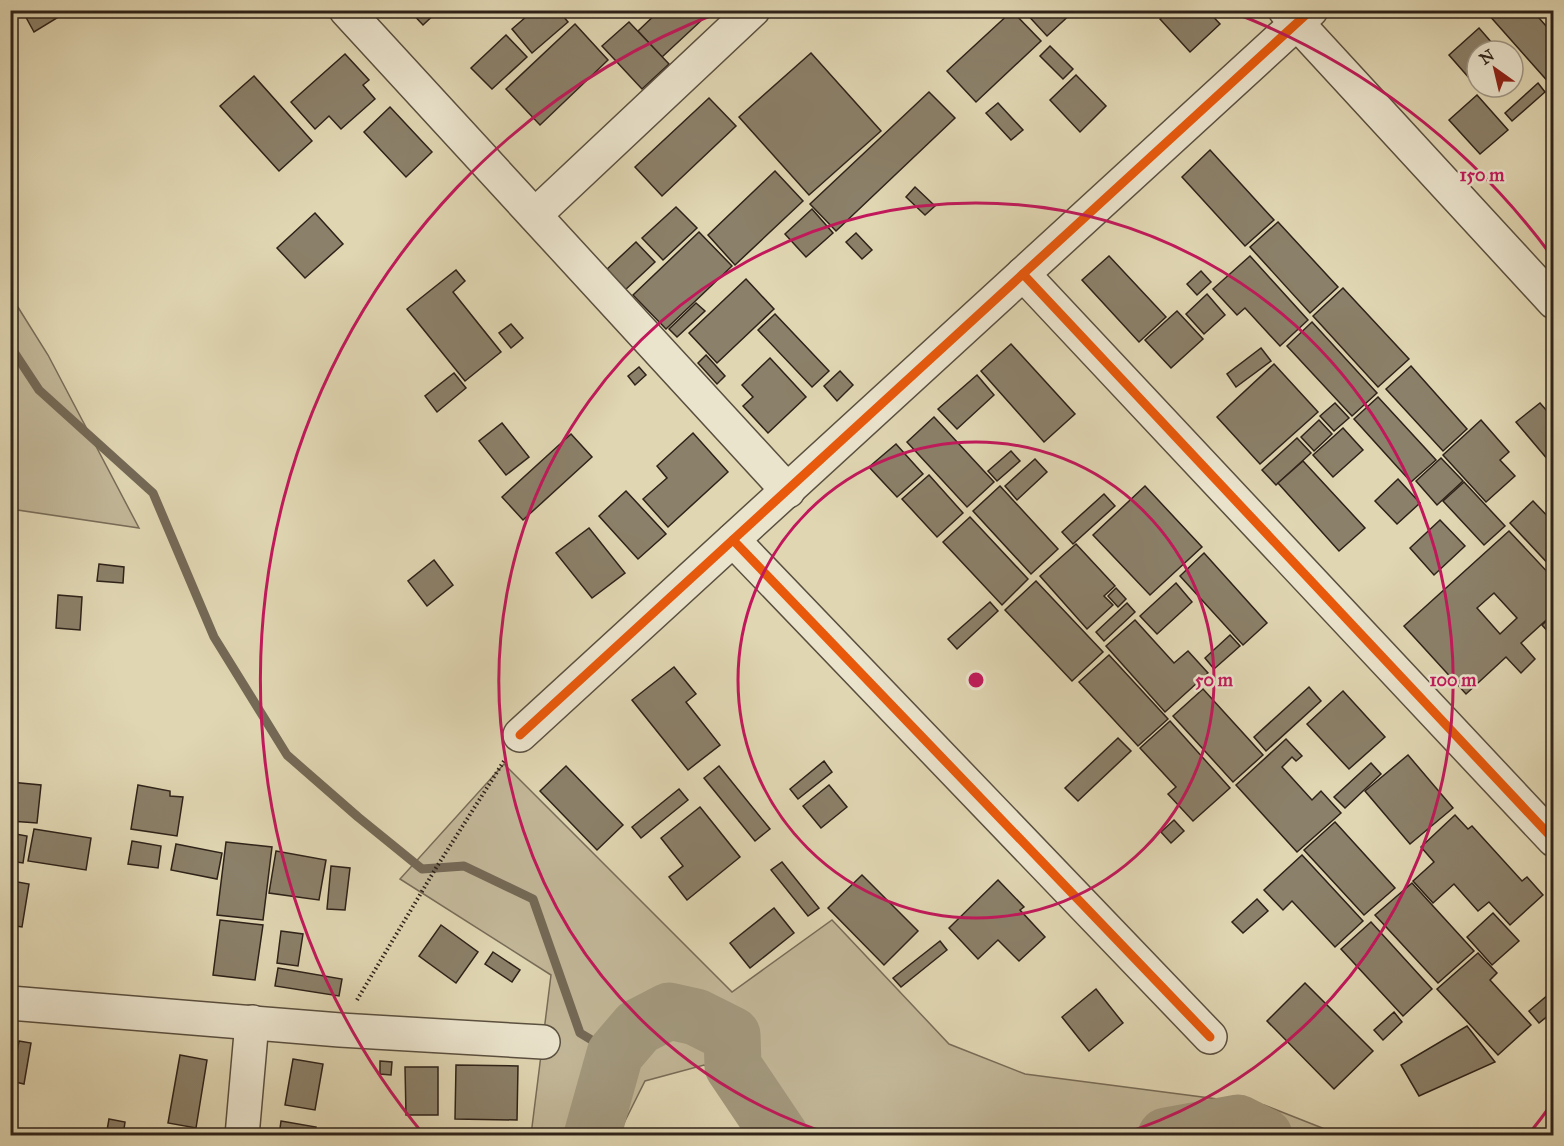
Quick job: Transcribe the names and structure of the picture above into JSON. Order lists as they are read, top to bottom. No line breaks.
{"north":"top left","rings":["150 m","50 m","100 m"]}
